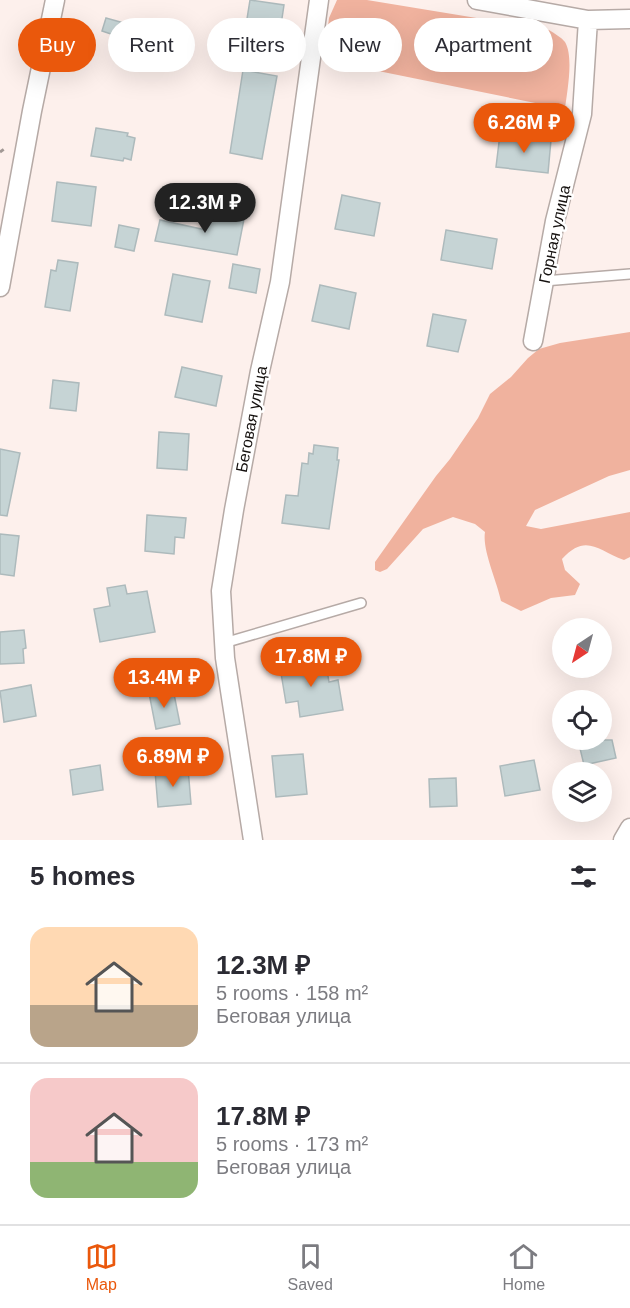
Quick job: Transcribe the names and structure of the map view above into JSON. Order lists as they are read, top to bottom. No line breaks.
{"streets":{"street":["Горная улица","Беговая улица"]},"north":"bottom left","page":{"chip":["Buy","Rent","Filters","New","Apartment"],"price":["6.26M ₽","12.3M ₽","17.8M ₽","13.4M ₽","6.89M ₽"],"heading":"5 homes","list":[{"name":"12.3M ₽","note":"5 rooms · 158 m² · Беговая улица"},{"name":"17.8M ₽","note":"5 rooms · 173 m² · Беговая улица"}],"tabs":["Map","Saved","Home"]}}
